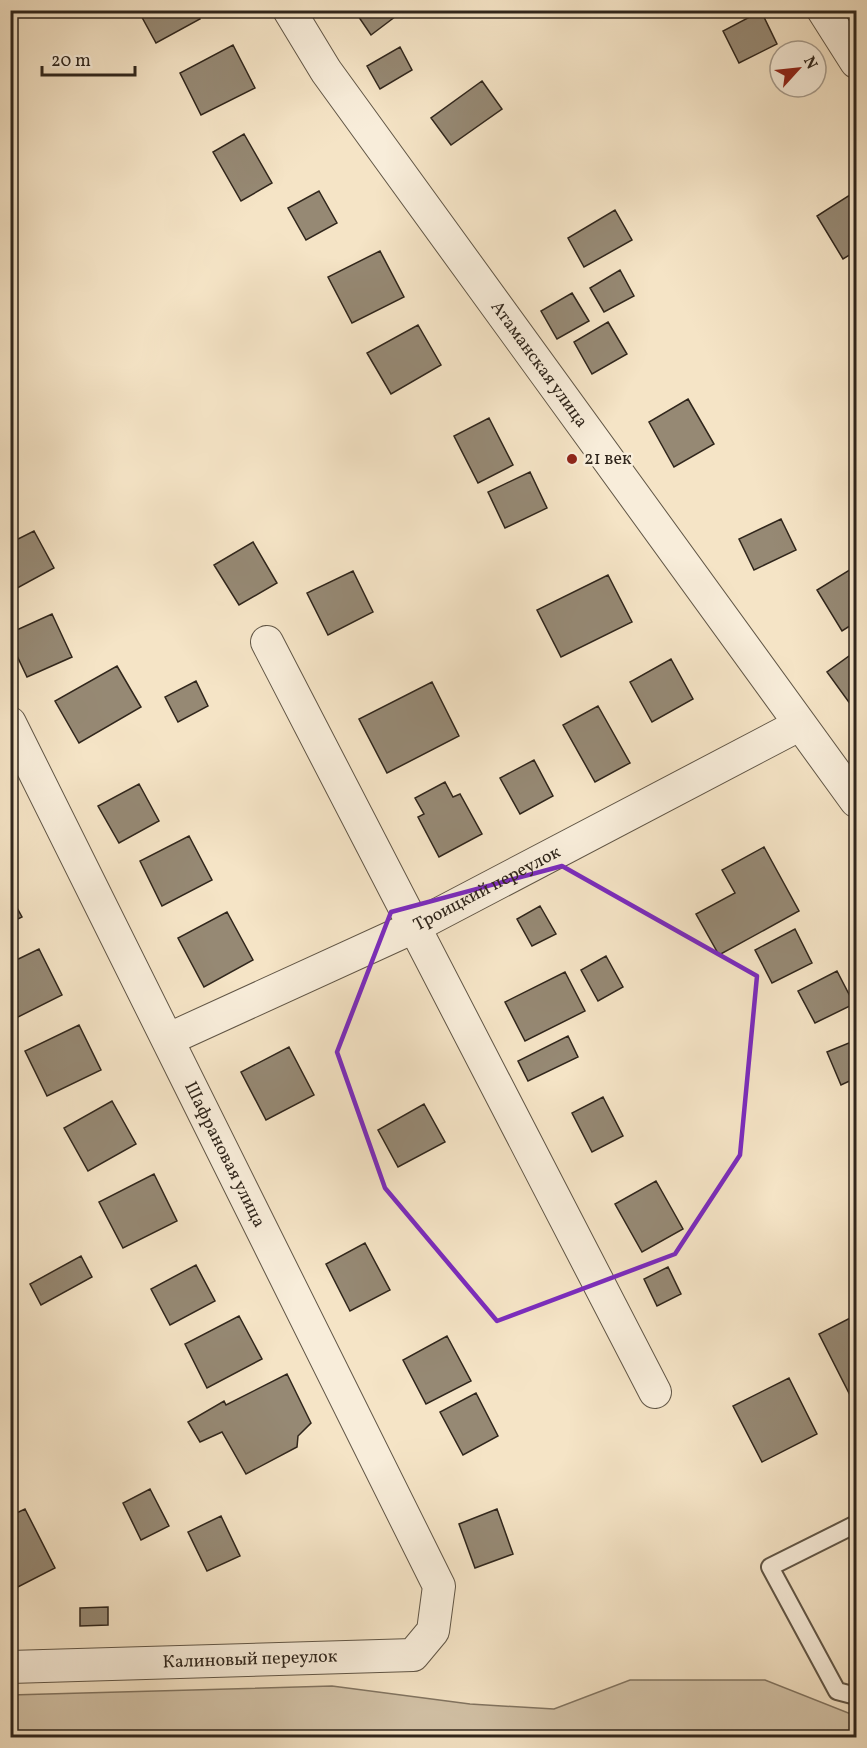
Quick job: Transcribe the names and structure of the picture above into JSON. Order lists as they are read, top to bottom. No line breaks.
{"streets":{"street":["Атаманская улица","Троицкий переулок","Шафрановая улица","Калиновый переулок"]},"crossings":[["Атаманская улица","Троицкий переулок"],["Троицкий переулок","Шафрановая улица"],["Шафрановая улица","Калиновый переулок"]],"places":["21 век"],"scale_bar":"20 m","north":"top right"}
